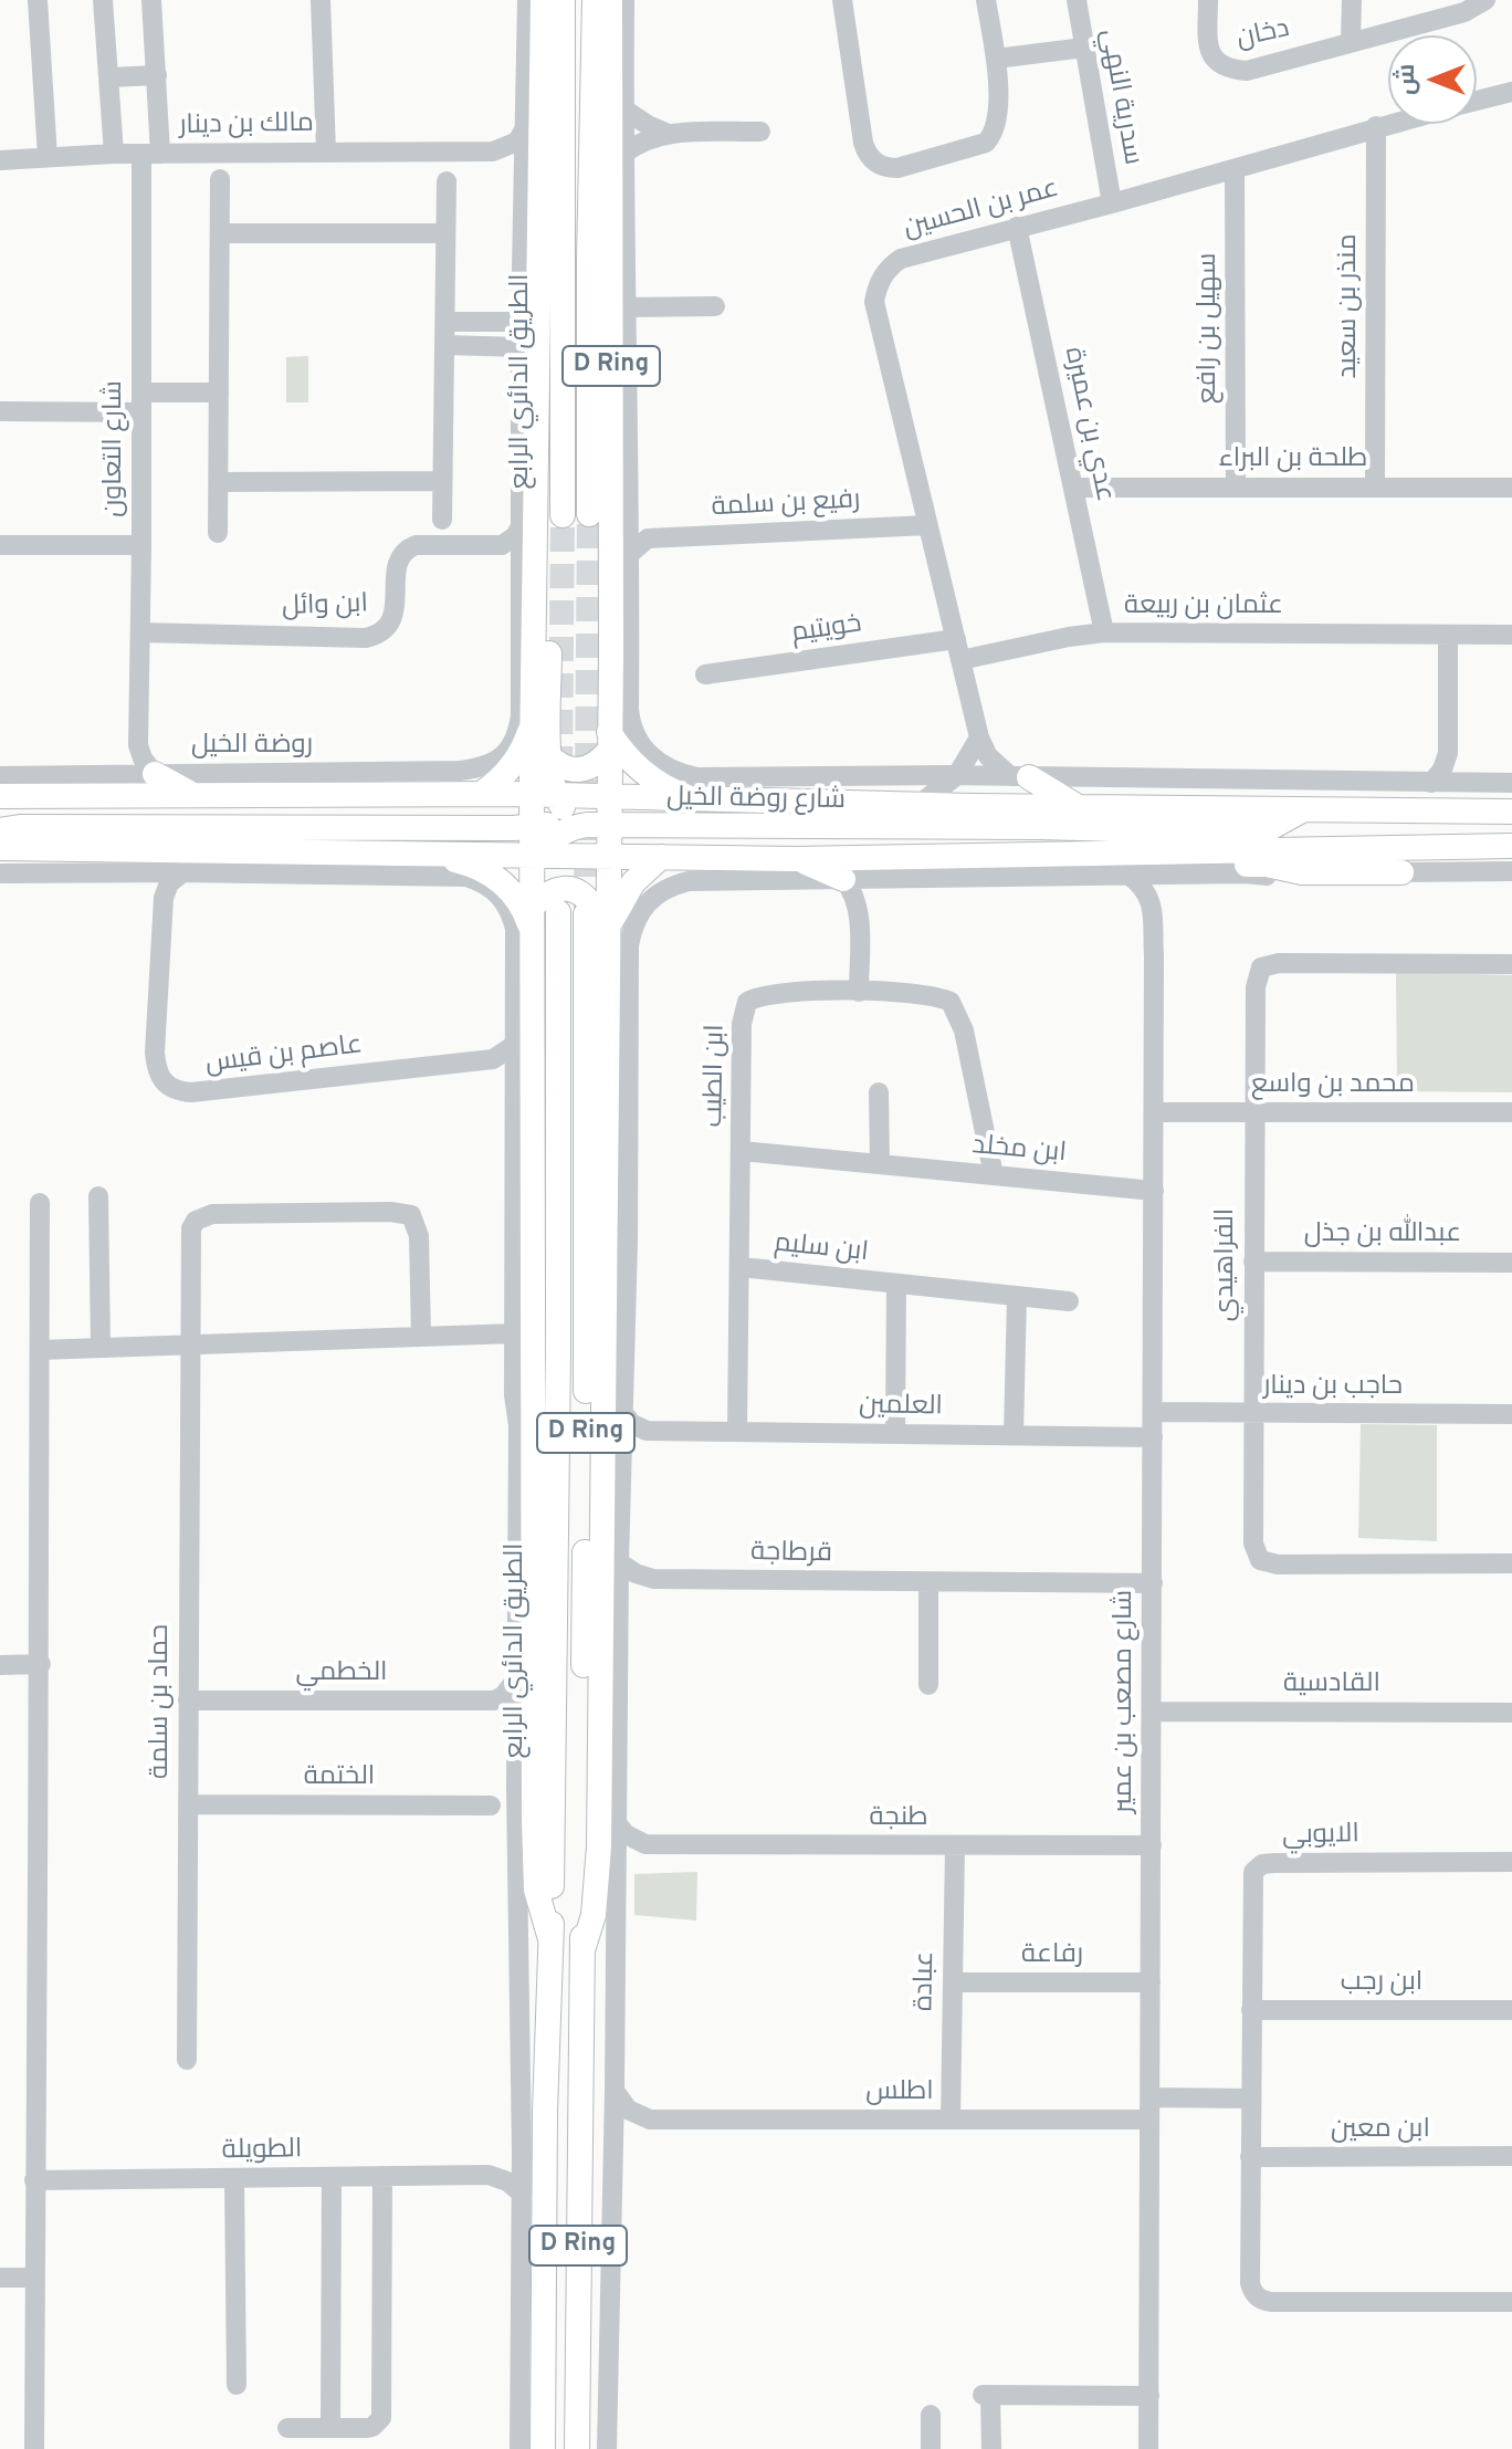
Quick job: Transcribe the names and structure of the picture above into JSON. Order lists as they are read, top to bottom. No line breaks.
{"streets":{"main road":["D Ring","الطريق الدائري الرابع","شارع روضة الخيل"],"street":["دخان","سدرية النهي","مالك بن دينار","عمر بن الحسين","منذر بن سعيد","سهيل بن رافع","عدي بن عميرة","شارع التعاون","طلحة بن البراء","رفيع بن سلمة","ابن وائل","عثمان بن ربيعة","خويتيم","روضة الخيل","عاصم بن قيس","ابن الطيب","محمد بن واسع","ابن مخلد","عبدالله بن جذل","ابن سليم","الفراهيدي","حاجب بن دينار","العلمين","قرطاجة","الخطمي","القادسية","حماد بن سلمة","شارع مصعب بن عمير","الختمة","طنجة","الايوبي","رفاعة","عبادة","ابن رجب","اطلس","ابن معين","الطويلة"]},"crossings":[["سدرية النهي","عمر بن الحسين"],["مالك بن دينار","شارع التعاون"],["عمر بن الحسين","منذر بن سعيد"],["عمر بن الحسين","سهيل بن رافع"],["عمر بن الحسين","عدي بن عميرة"],["عمر بن الحسين","رفيع بن سلمة"],["عمر بن الحسين","عثمان بن ربيعة"],["عمر بن الحسين","خويتيم"],["عمر بن الحسين","شارع روضة الخيل"],["منذر بن سعيد","طلحة بن البراء"],["سهيل بن رافع","طلحة بن البراء"],["D Ring","الطريق الدائري الرابع"],["D Ring","شارع روضة الخيل"],["الطريق الدائري الرابع","روضة الخيل"],["عدي بن عميرة","طلحة بن البراء"],["عدي بن عميرة","عثمان بن ربيعة"],["شارع التعاون","ابن وائل"],["روضة الخيل","شارع روضة الخيل"],["ابن الطيب","ابن مخلد"],["ابن الطيب","ابن سليم"],["ابن الطيب","العلمين"],["محمد بن واسع","الفراهيدي"],["محمد بن واسع","شارع مصعب بن عمير"],["ابن مخلد","شارع مصعب بن عمير"],["عبدالله بن جذل","الفراهيدي"],["ابن سليم","العلمين"],["الفراهيدي","حاجب بن دينار"],["حاجب بن دينار","شارع مصعب بن عمير"],["العلمين","شارع مصعب بن عمير"],["قرطاجة","شارع مصعب بن عمير"],["الخطمي","حماد بن سلمة"],["القادسية","شارع مصعب بن عمير"],["حماد بن سلمة","الختمة"],["شارع مصعب بن عمير","طنجة"],["شارع مصعب بن عمير","رفاعة"],["شارع مصعب بن عمير","اطلس"],["طنجة","عبادة"],["الايوبي","ابن رجب"],["الايوبي","ابن معين"],["رفاعة","عبادة"],["عبادة","اطلس"]],"north":"left"}
